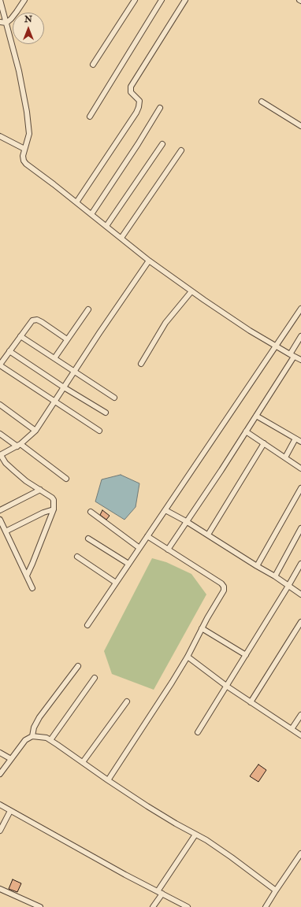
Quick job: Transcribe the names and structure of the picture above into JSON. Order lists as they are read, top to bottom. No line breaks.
{"north":"top"}
